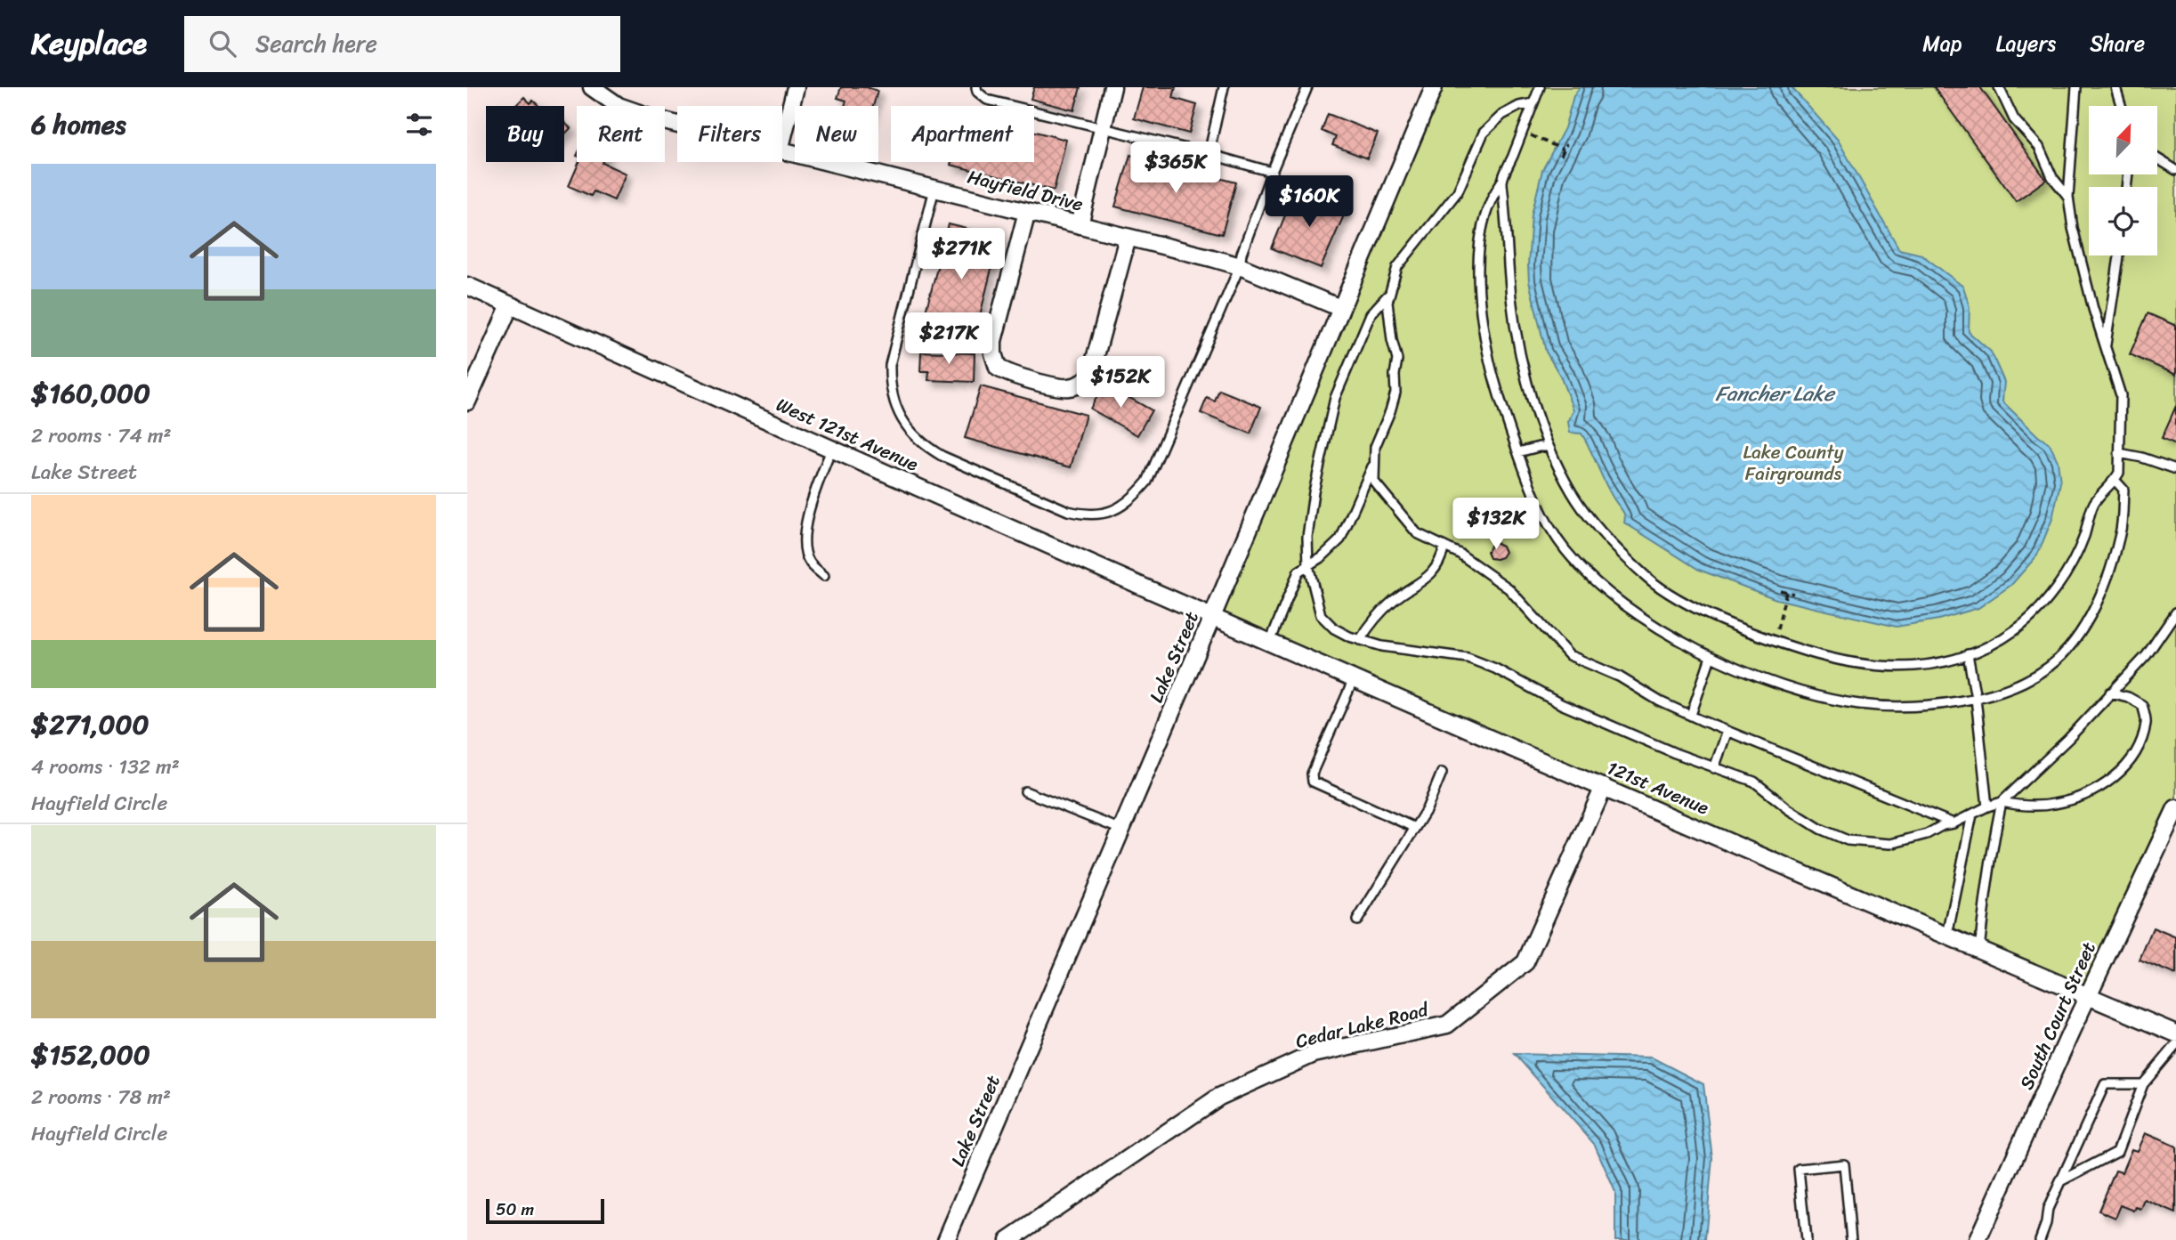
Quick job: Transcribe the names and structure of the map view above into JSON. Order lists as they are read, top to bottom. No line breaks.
{"streets":{"street":["Hayfield Drive","West 121st Avenue","Lake Street","121st Avenue","South Court Street","Cedar Lake Road"]},"crossings":[["Hayfield Drive","Lake Street"],["West 121st Avenue","Lake Street"],["West 121st Avenue","121st Avenue"],["Lake Street","121st Avenue"],["121st Avenue","South Court Street"],["121st Avenue","Cedar Lake Road"]],"water":["Fancher Lake"],"parks":["Lake County Fairgrounds"],"scale_bar":"50 m","north":"top right","page":{"header":"Keyplace","search":"Search here","nav":["Map","Layers","Share"],"heading":"6 homes","chip":["Buy","Rent","Filters","New","Apartment"],"price":["$365K","$160K","$271K","$217K","$152K","$132K"],"list":[{"name":"$160,000","note":"2 rooms · 74 m² · Lake Street"},{"name":"$271,000","note":"4 rooms · 132 m² · Hayfield Circle"},{"name":"$152,000","note":"2 rooms · 78 m² · Hayfield Circle"}],"scale":"50 m"}}
